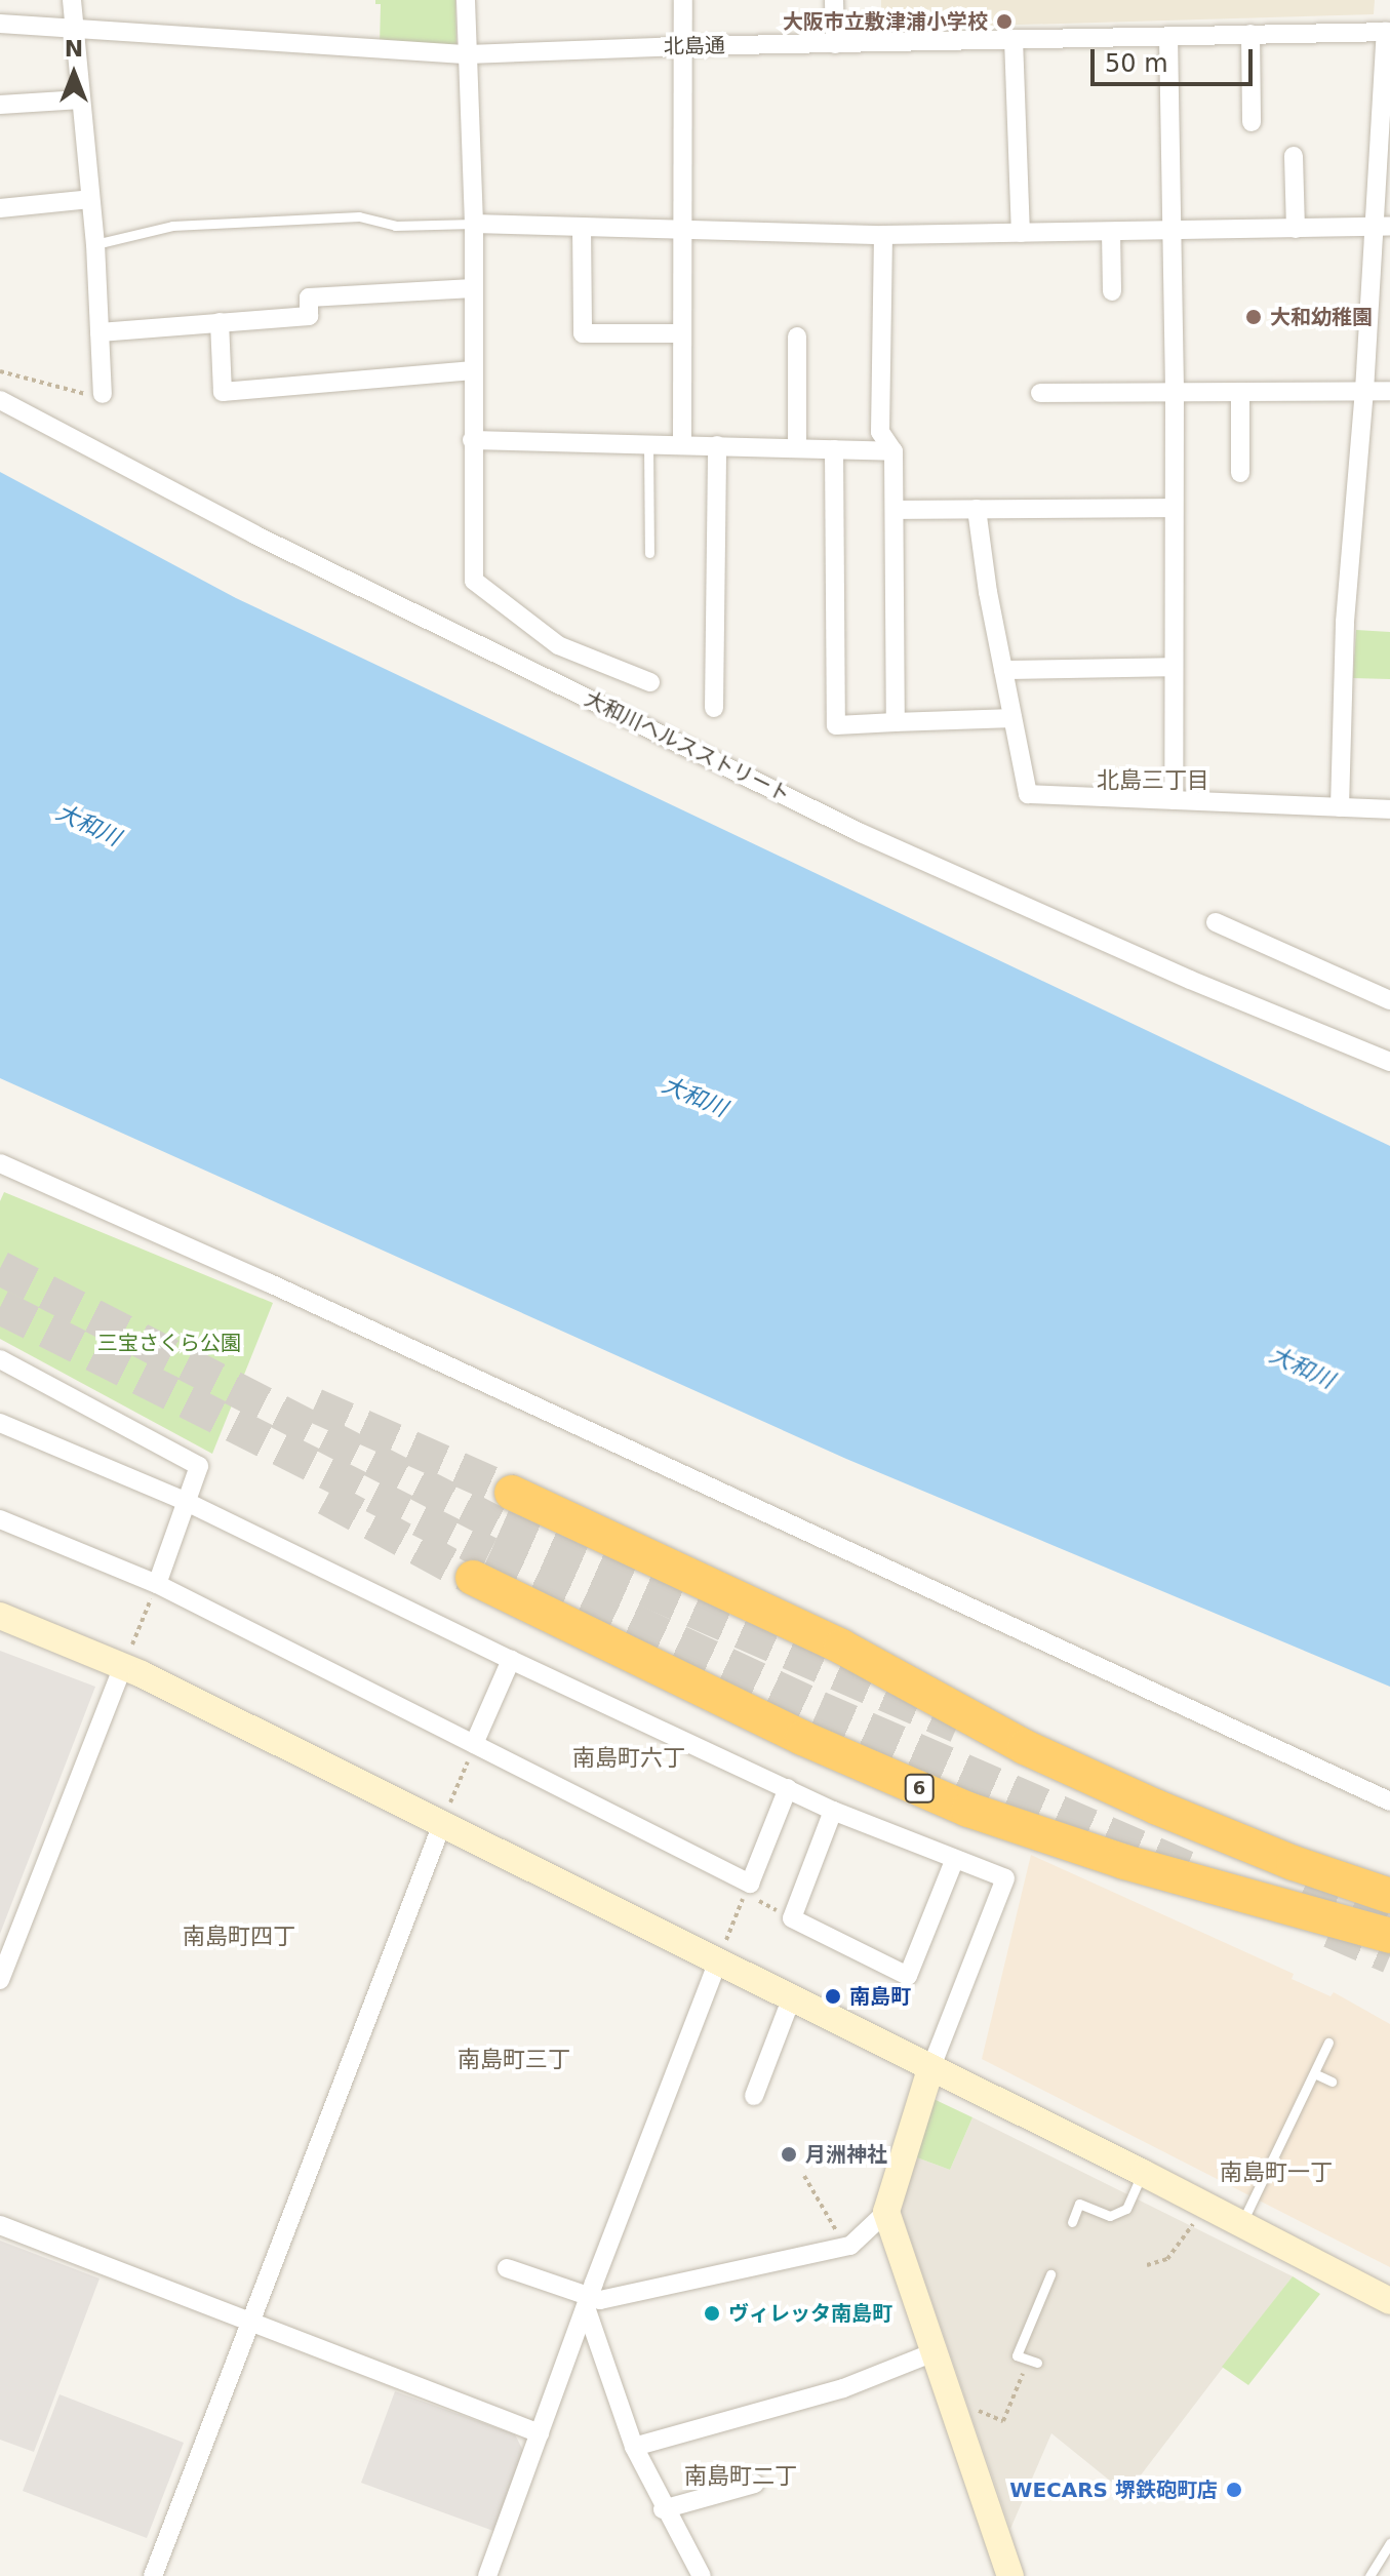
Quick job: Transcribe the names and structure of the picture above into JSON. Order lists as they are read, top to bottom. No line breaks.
{"streets":{"highway":["6"],"street":["北島通","大和川ヘルスストリート"]},"districts":["北島三丁目","南島町六丁","南島町四丁","南島町三丁","南島町一丁","南島町二丁"],"water":["大和川"],"parks":["三宝さくら公園"],"places":["大阪市立敷津浦小学校","大和幼稚園","南島町","月洲神社","ヴィレッタ南島町","WECARS 堺鉄砲町店"],"scale_bar":"50 m","north":"top"}
